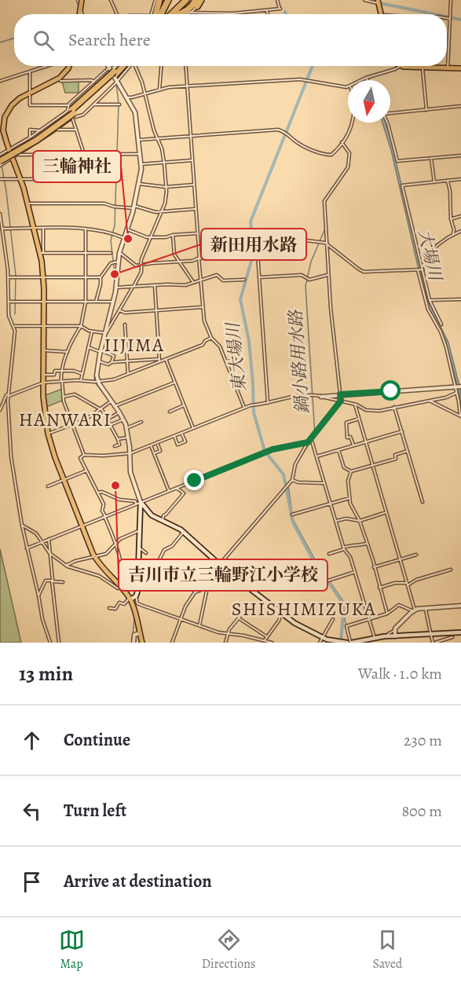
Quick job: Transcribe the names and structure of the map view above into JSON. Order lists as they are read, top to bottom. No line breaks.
{"districts":["IIJIMA","HANWARI","SHISHIMIZUKA"],"water":["大場川","東大場川","鍋小路用水路"],"places":["三輪神社","新田用水路","吉川市立三輪野江小学校"],"north":"bottom","page":{"search":"Search here","heading":["13 min","Walk · 1.0 km"],"list":[["Continue","230 m"],["Turn left","800 m"],"Arrive at destination"],"nav":["Map","Directions","Saved"]}}
